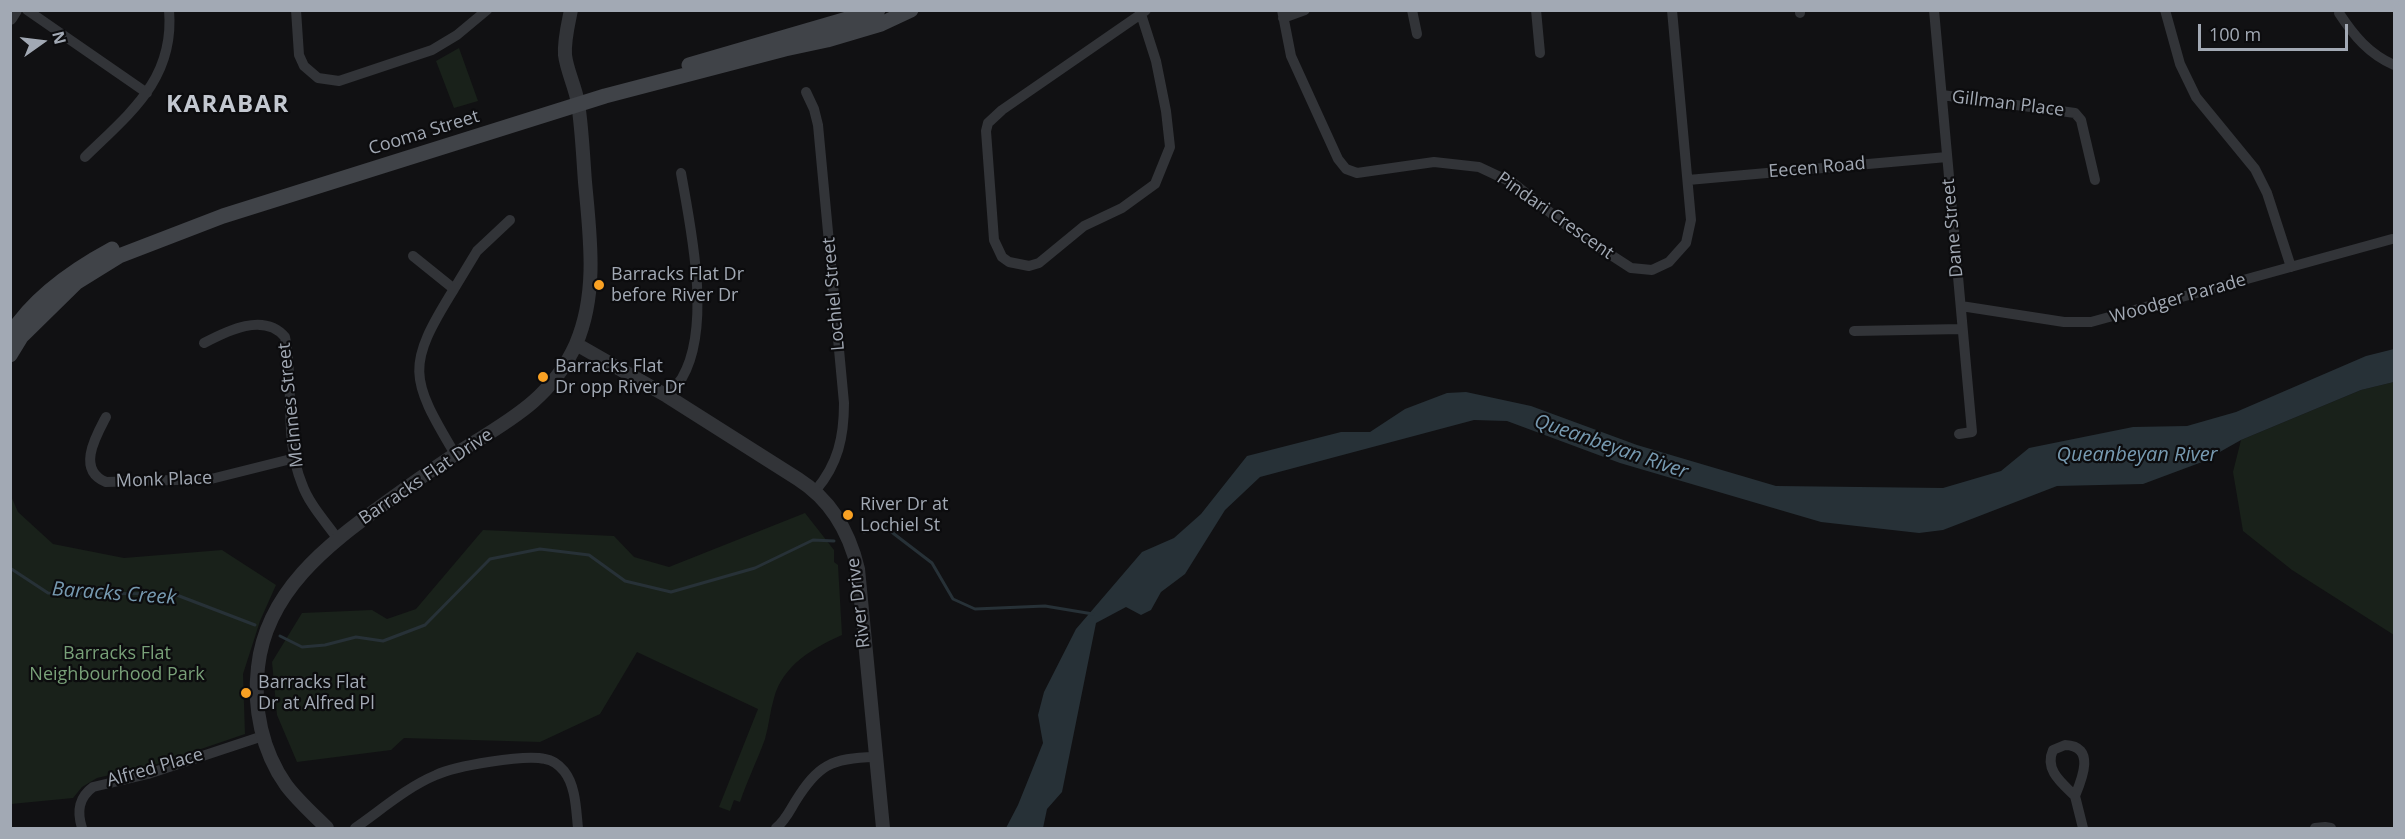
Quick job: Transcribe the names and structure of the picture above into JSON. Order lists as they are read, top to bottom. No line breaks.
{"streets":{"main road":["Cooma Street"],"street":["Gillman Place","Eecen Road","Pindari Crescent","Dane Street","Lochiel Street","Woodger Parade","McInnes Street","Barracks Flat Drive","Monk Place","River Drive","Alfred Place"]},"crossings":[["Gillman Place","Dane Street"],["Cooma Street","Barracks Flat Drive"],["Eecen Road","Pindari Crescent"],["Eecen Road","Dane Street"],["Dane Street","Woodger Parade"],["Lochiel Street","River Drive"],["McInnes Street","Barracks Flat Drive"],["McInnes Street","Monk Place"],["Barracks Flat Drive","River Drive"],["Barracks Flat Drive","Alfred Place"]],"districts":["KARABAR"],"water":["Queanbeyan River","Baracks Creek"],"parks":["Barracks Flat Neighbourhood Park"],"places":["Barracks Flat Dr before River Dr","Barracks Flat Dr opp River Dr","River Dr at Lochiel St","Barracks Flat Dr at Alfred Pl"],"scale_bar":"100 m","north":"right"}
